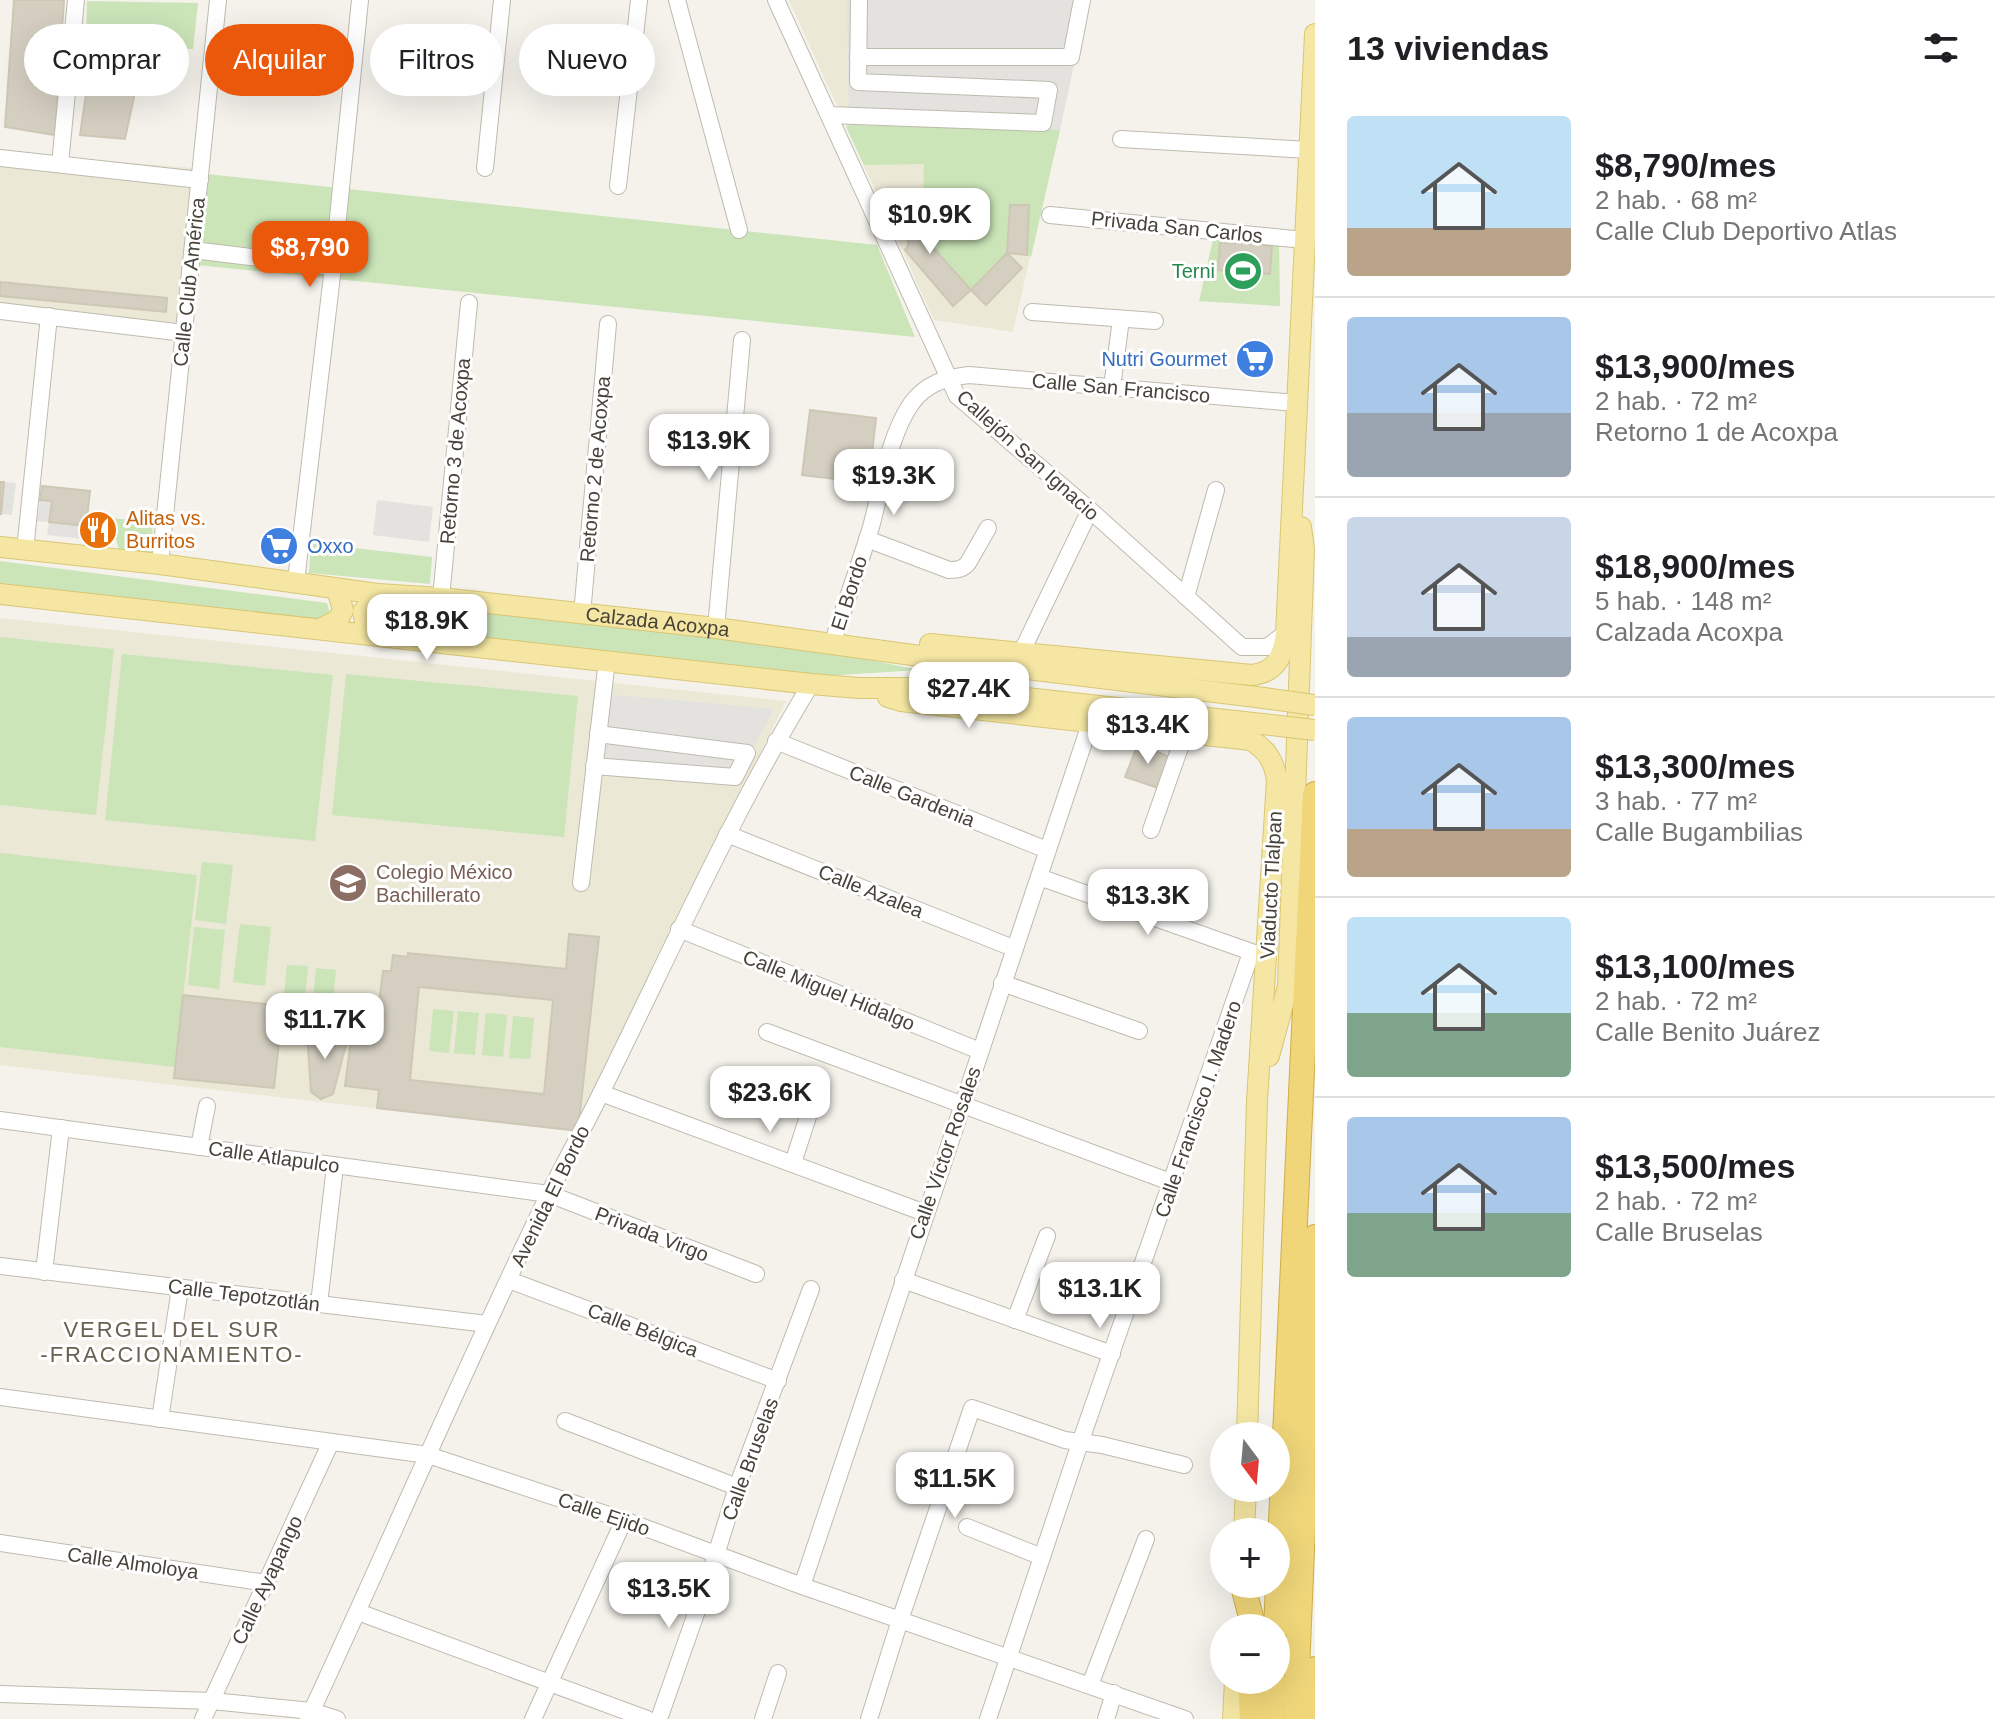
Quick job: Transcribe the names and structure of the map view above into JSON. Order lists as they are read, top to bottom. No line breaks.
{"streets":{"highway":["Viaducto Tlalpan"],"main road":["Calzada Acoxpa"],"street":["Privada San Carlos","Calle Club América","Calle San Francisco","Retorno 3 de Acoxpa","Callejón San Ignacio","Retorno 2 de Acoxpa","El Bordo","Calle Gardenia","Calle Azalea","Calle Miguel Hidalgo","Calle Francisco I. Madero","Calle Víctor Rosales","Calle Atlapulco","Avenida El Bordo","Privada Virgo","Calle Tepotzotlán","Calle Bélgica","Calle Bruselas","Calle Ejido","Calle Almoloya","Calle Ayapango"]},"crossings":[["Calle Club América","Calzada Acoxpa"],["Calle San Francisco","Callejón San Ignacio"],["Calle San Francisco","El Bordo"],["Retorno 3 de Acoxpa","Calzada Acoxpa"],["Callejón San Ignacio","El Bordo"],["Retorno 2 de Acoxpa","Calzada Acoxpa"],["El Bordo","Calzada Acoxpa"],["Calle Gardenia","Calle Víctor Rosales"],["Calle Gardenia","Avenida El Bordo"],["Viaducto Tlalpan","Calle Francisco I. Madero"],["Viaducto Tlalpan","Calle Víctor Rosales"],["Calle Azalea","Calle Víctor Rosales"],["Calle Azalea","Avenida El Bordo"],["Calle Miguel Hidalgo","Calle Víctor Rosales"],["Calle Miguel Hidalgo","Avenida El Bordo"],["Calle Francisco I. Madero","Calle Ejido"],["Calle Víctor Rosales","Calle Ejido"],["Calle Atlapulco","Avenida El Bordo"],["Calle Atlapulco","Privada Virgo"],["Avenida El Bordo","Privada Virgo"],["Avenida El Bordo","Calle Tepotzotlán"],["Avenida El Bordo","Calle Bélgica"],["Avenida El Bordo","Calle Ejido"],["Calle Bélgica","Calle Bruselas"],["Calle Bruselas","Calle Ejido"],["Calle Ejido","Calle Ayapango"],["Calle Almoloya","Calle Ayapango"]],"districts":["VERGEL DEL SUR -FRACCIONAMIENTO-"],"places":{"sports":["Terni"],"supermarket":["Nutri Gourmet","Oxxo"],"restaurant":["Alitas vs. Burritos"],"school or university":["Colegio México Bachillerato"]},"north":"bottom","page":{"heading":"13 viviendas","chip":["Comprar","Alquilar","Filtros","Nuevo"],"list":[{"name":"$8,790/mes","note":"2 hab. · 68 m² · Calle Club Deportivo Atlas"},{"name":"$13,900/mes","note":"2 hab. · 72 m² · Retorno 1 de Acoxpa"},{"name":"$18,900/mes","note":"5 hab. · 148 m² · Calzada Acoxpa"},{"name":"$13,300/mes","note":"3 hab. · 77 m² · Calle Bugambilias"},{"name":"$13,100/mes","note":"2 hab. · 72 m² · Calle Benito Juárez"},{"name":"$13,500/mes","note":"2 hab. · 72 m² · Calle Bruselas"}],"price":["$10.9K","$8,790","$13.9K","$19.3K","$18.9K","$27.4K","$13.4K","$13.3K","$11.7K","$23.6K","$13.1K","$11.5K","$13.5K"],"map_buttons":["+","−"]}}
